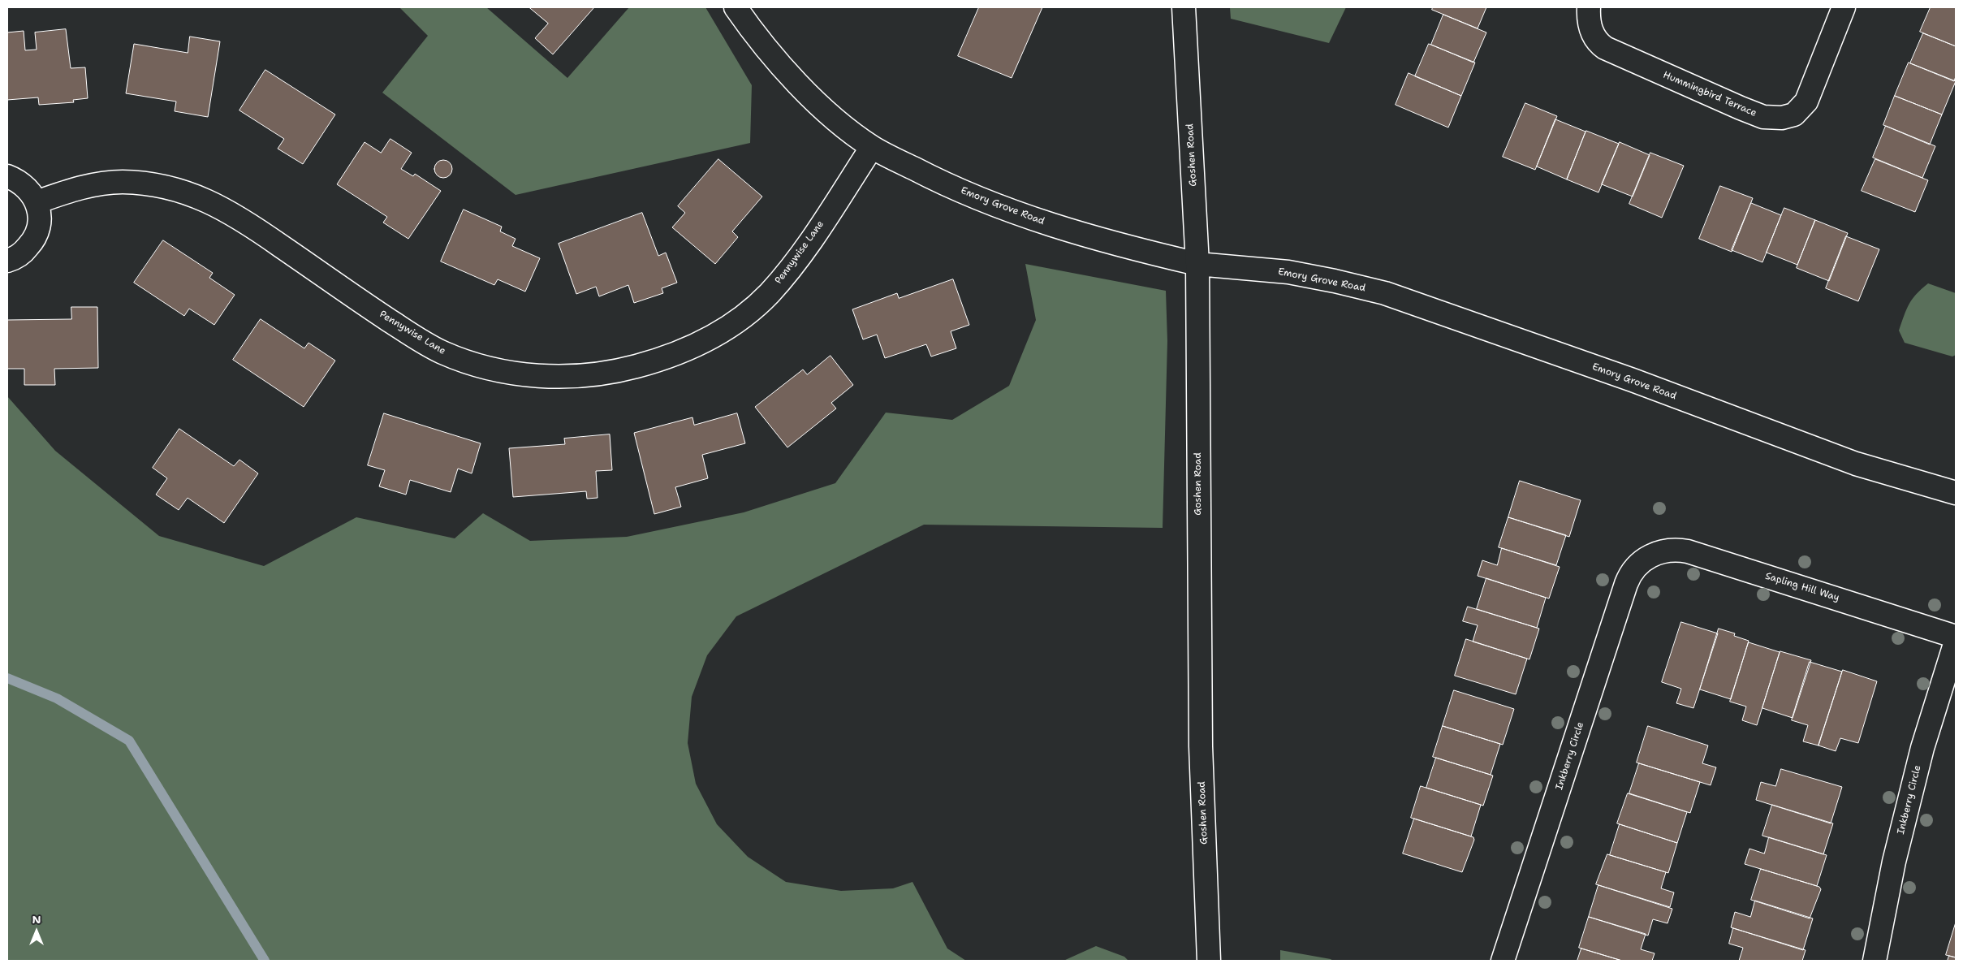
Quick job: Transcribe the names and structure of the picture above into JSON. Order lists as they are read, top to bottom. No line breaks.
{"streets":{"street":["Hummingbird Terrace","Goshen Road","Emory Grove Road","Pennywise Lane","Sapling Hill Way","Inkberry Circle"]},"crossings":[["Goshen Road","Emory Grove Road"],["Emory Grove Road","Pennywise Lane"],["Sapling Hill Way","Inkberry Circle"]],"north":"top"}
